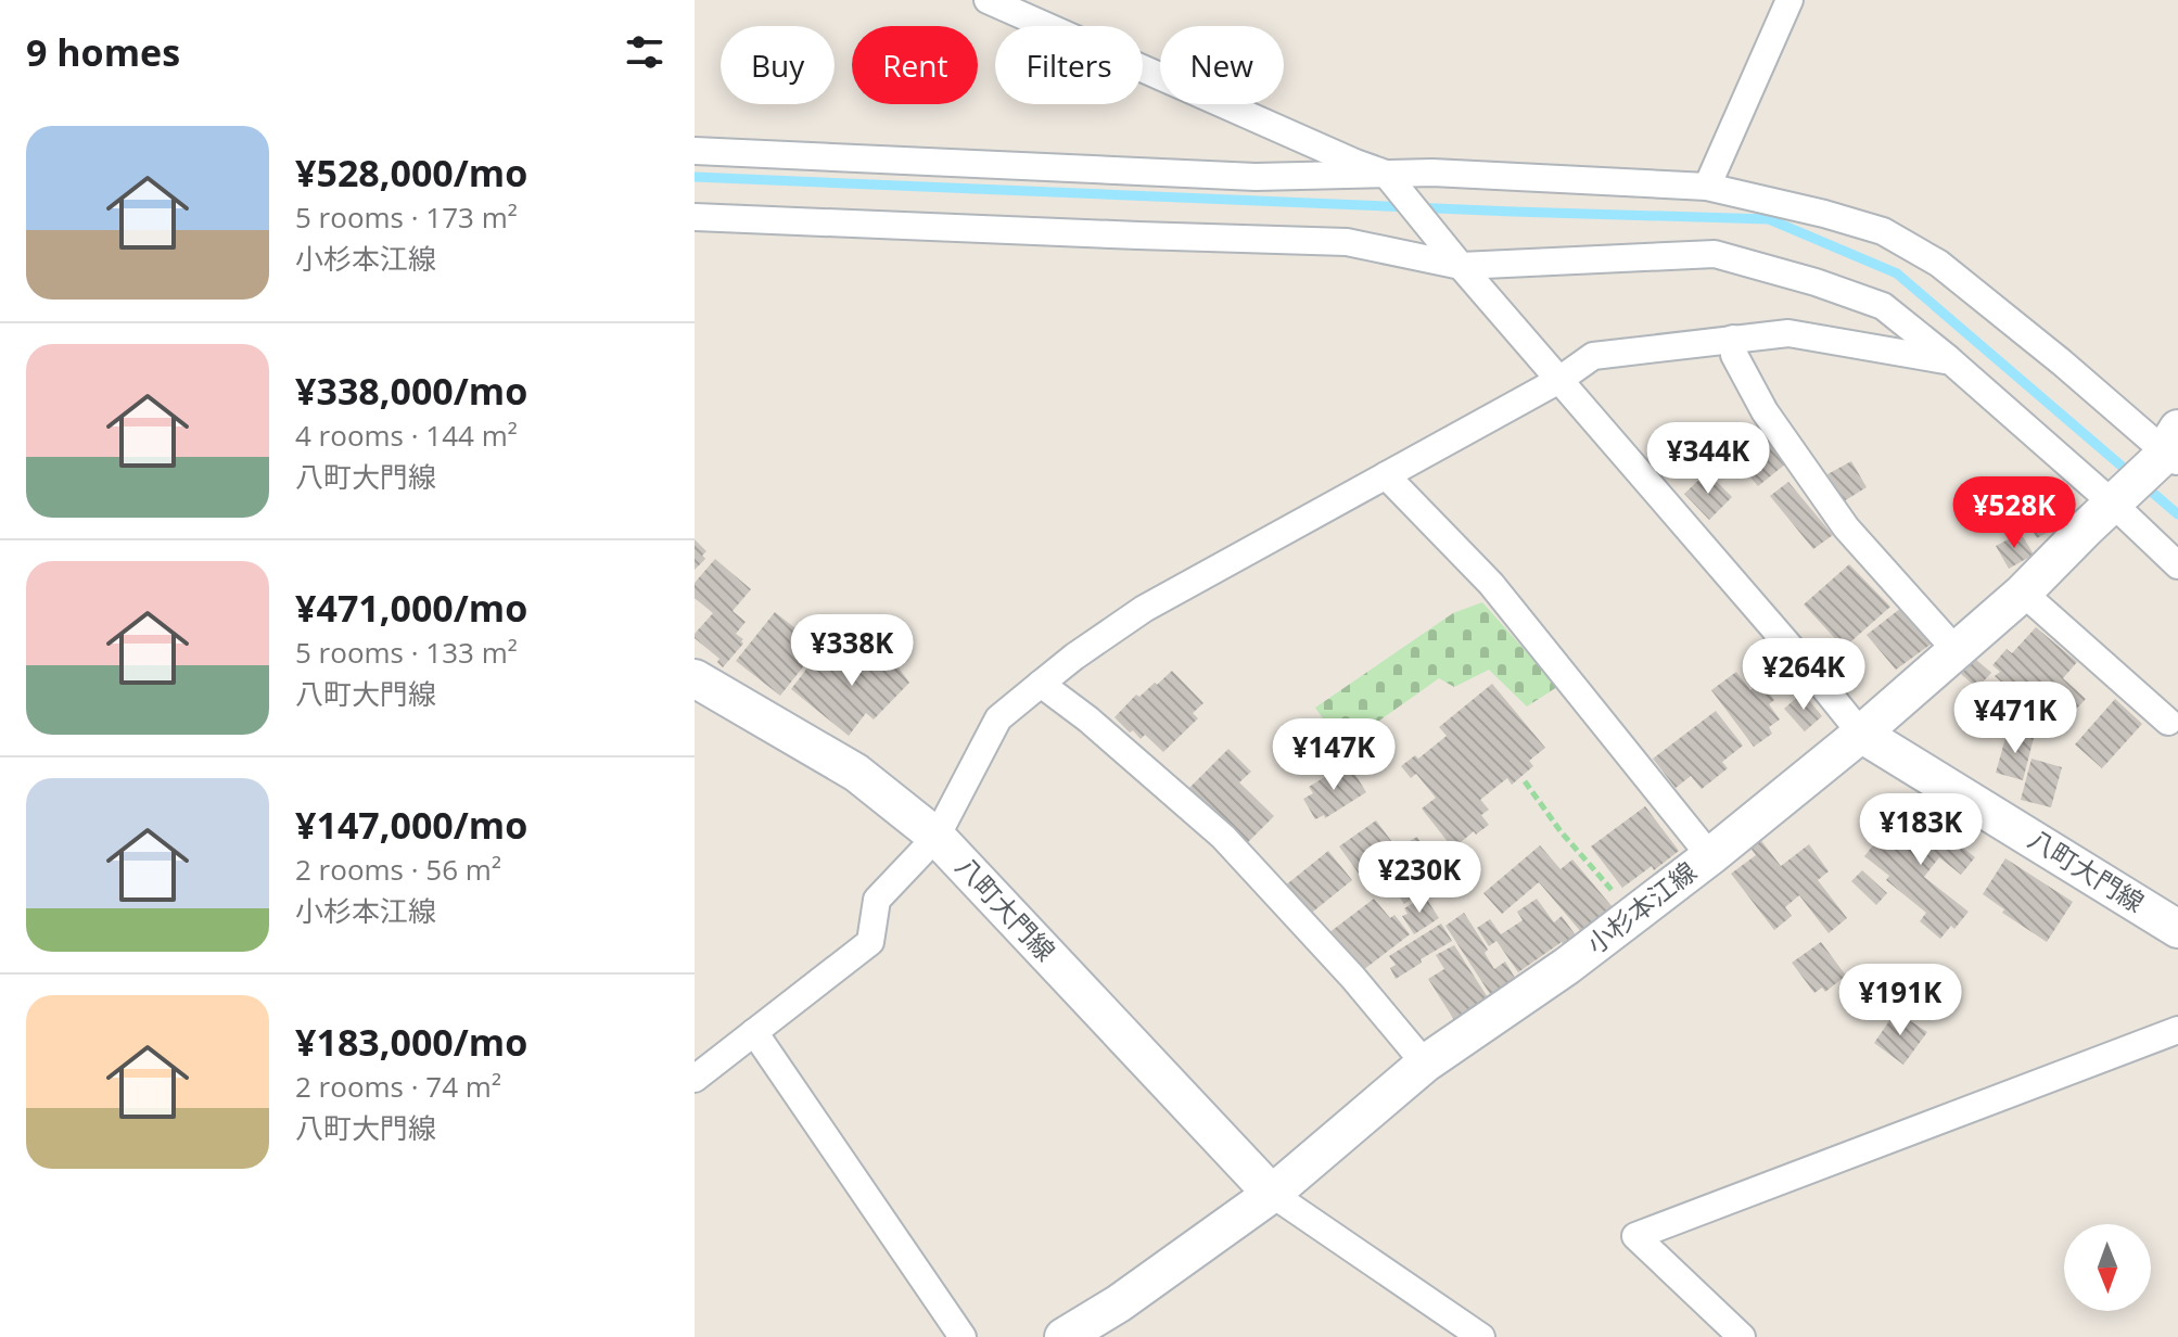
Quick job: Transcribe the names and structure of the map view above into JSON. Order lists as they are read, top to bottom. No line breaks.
{"streets":{"main road":["八町大門線","小杉本江線"]},"crossings":[["八町大門線","小杉本江線"]],"north":"bottom","page":{"heading":"9 homes","chip":["Buy","Rent","Filters","New"],"list":[{"name":"¥528,000/mo","note":"5 rooms · 173 m² · 小杉本江線"},{"name":"¥338,000/mo","note":"4 rooms · 144 m² · 八町大門線"},{"name":"¥471,000/mo","note":"5 rooms · 133 m² · 八町大門線"},{"name":"¥147,000/mo","note":"2 rooms · 56 m² · 小杉本江線"},{"name":"¥183,000/mo","note":"2 rooms · 74 m² · 八町大門線"}],"price":["¥344K","¥528K","¥338K","¥264K","¥471K","¥147K","¥183K","¥230K","¥191K"]}}
